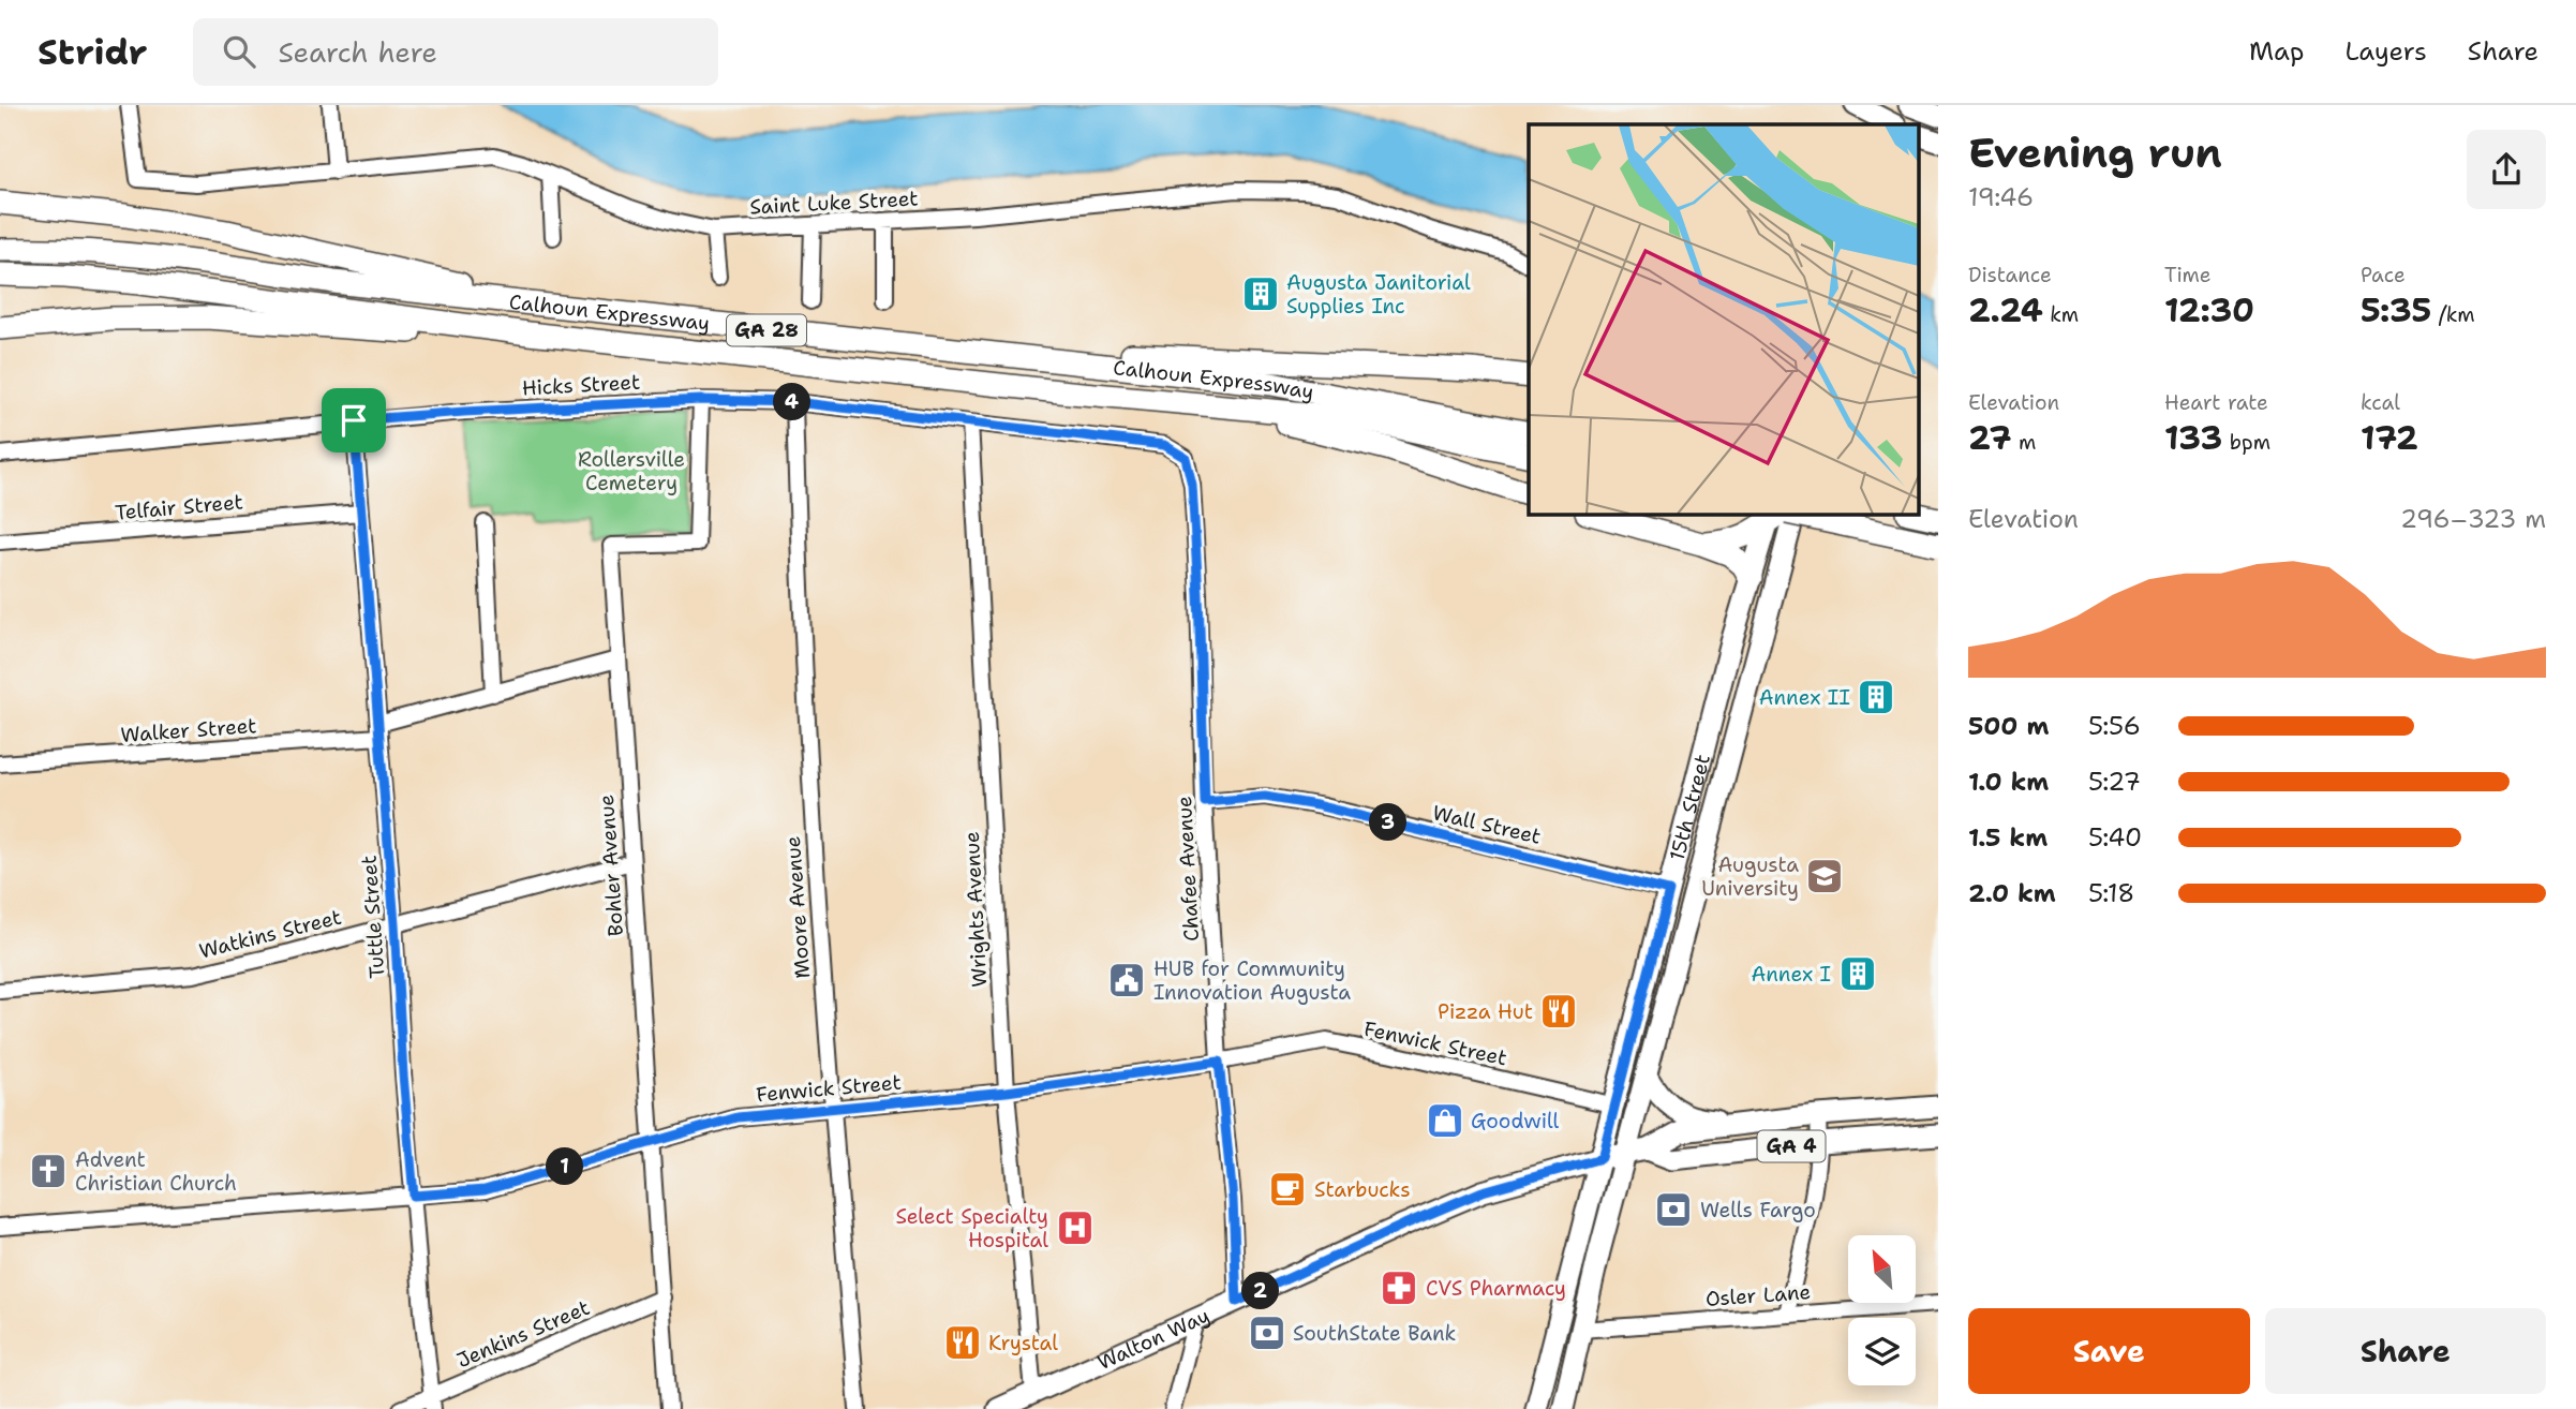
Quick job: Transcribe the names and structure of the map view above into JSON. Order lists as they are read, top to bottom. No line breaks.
{"streets":{"highway":["Calhoun Expressway","GA 28"],"main road":["15th Street","GA 4","Walton Way"],"street":["Saint Luke Street","Hicks Street","Telfair Street","Walker Street","Wall Street","Bohler Avenue","Chafee Avenue","Moore Avenue","Wrights Avenue","Tuttle Street","Watkins Street","Fenwick Street","Osler Lane","Jenkins Street"]},"crossings":[["Hicks Street","Bohler Avenue"],["Hicks Street","Chafee Avenue"],["Hicks Street","Moore Avenue"],["Hicks Street","Wrights Avenue"],["Hicks Street","Tuttle Street"],["Telfair Street","Tuttle Street"],["Walker Street","Bohler Avenue"],["Walker Street","Tuttle Street"],["15th Street","Wall Street"],["15th Street","Fenwick Street"],["15th Street","Osler Lane"],["15th Street","Walton Way"],["Wall Street","Chafee Avenue"],["Bohler Avenue","Watkins Street"],["Bohler Avenue","Fenwick Street"],["Bohler Avenue","Jenkins Street"],["Chafee Avenue","Fenwick Street"],["Chafee Avenue","Walton Way"],["Moore Avenue","Fenwick Street"],["Wrights Avenue","Fenwick Street"],["Wrights Avenue","Walton Way"],["Tuttle Street","Watkins Street"],["Tuttle Street","Fenwick Street"],["Tuttle Street","Jenkins Street"]],"parks":["Rollersville Cemetery"],"places":{"building":["Augusta Janitorial Supplies Inc","Annex II","Annex I"],"school or university":["Augusta University"],"public building":["HUB for Community Innovation Augusta"],"restaurant":["Pizza Hut","Krystal"],"shop":["Goodwill"],"church":["Advent Christian Church"],"cafe":["Starbucks"],"bank":["Wells Fargo","SouthState Bank"],"hospital":["Select Specialty Hospital"],"pharmacy":["CVS Pharmacy"]},"north":"top left","page":{"header":"Stridr","search":"Search here","nav":["Map","Layers","Share"],"heading":["Evening run","19:46"],"stats":[["Distance","2.24 km"],["Time","12:30"],["Pace","5:35 /km"],["Elevation","27 m"],["Heart rate","133 bpm"],["kcal","172"]],"pins":["4","3","1","2"],"chart":["Elevation","296–323 m"],"list":[{"name":"500 m","note":"5:56"},{"name":"1.0 km","note":"5:27"},{"name":"1.5 km","note":"5:40"},{"name":"2.0 km","note":"5:18"}],"buttons":["Save","Share"]}}
